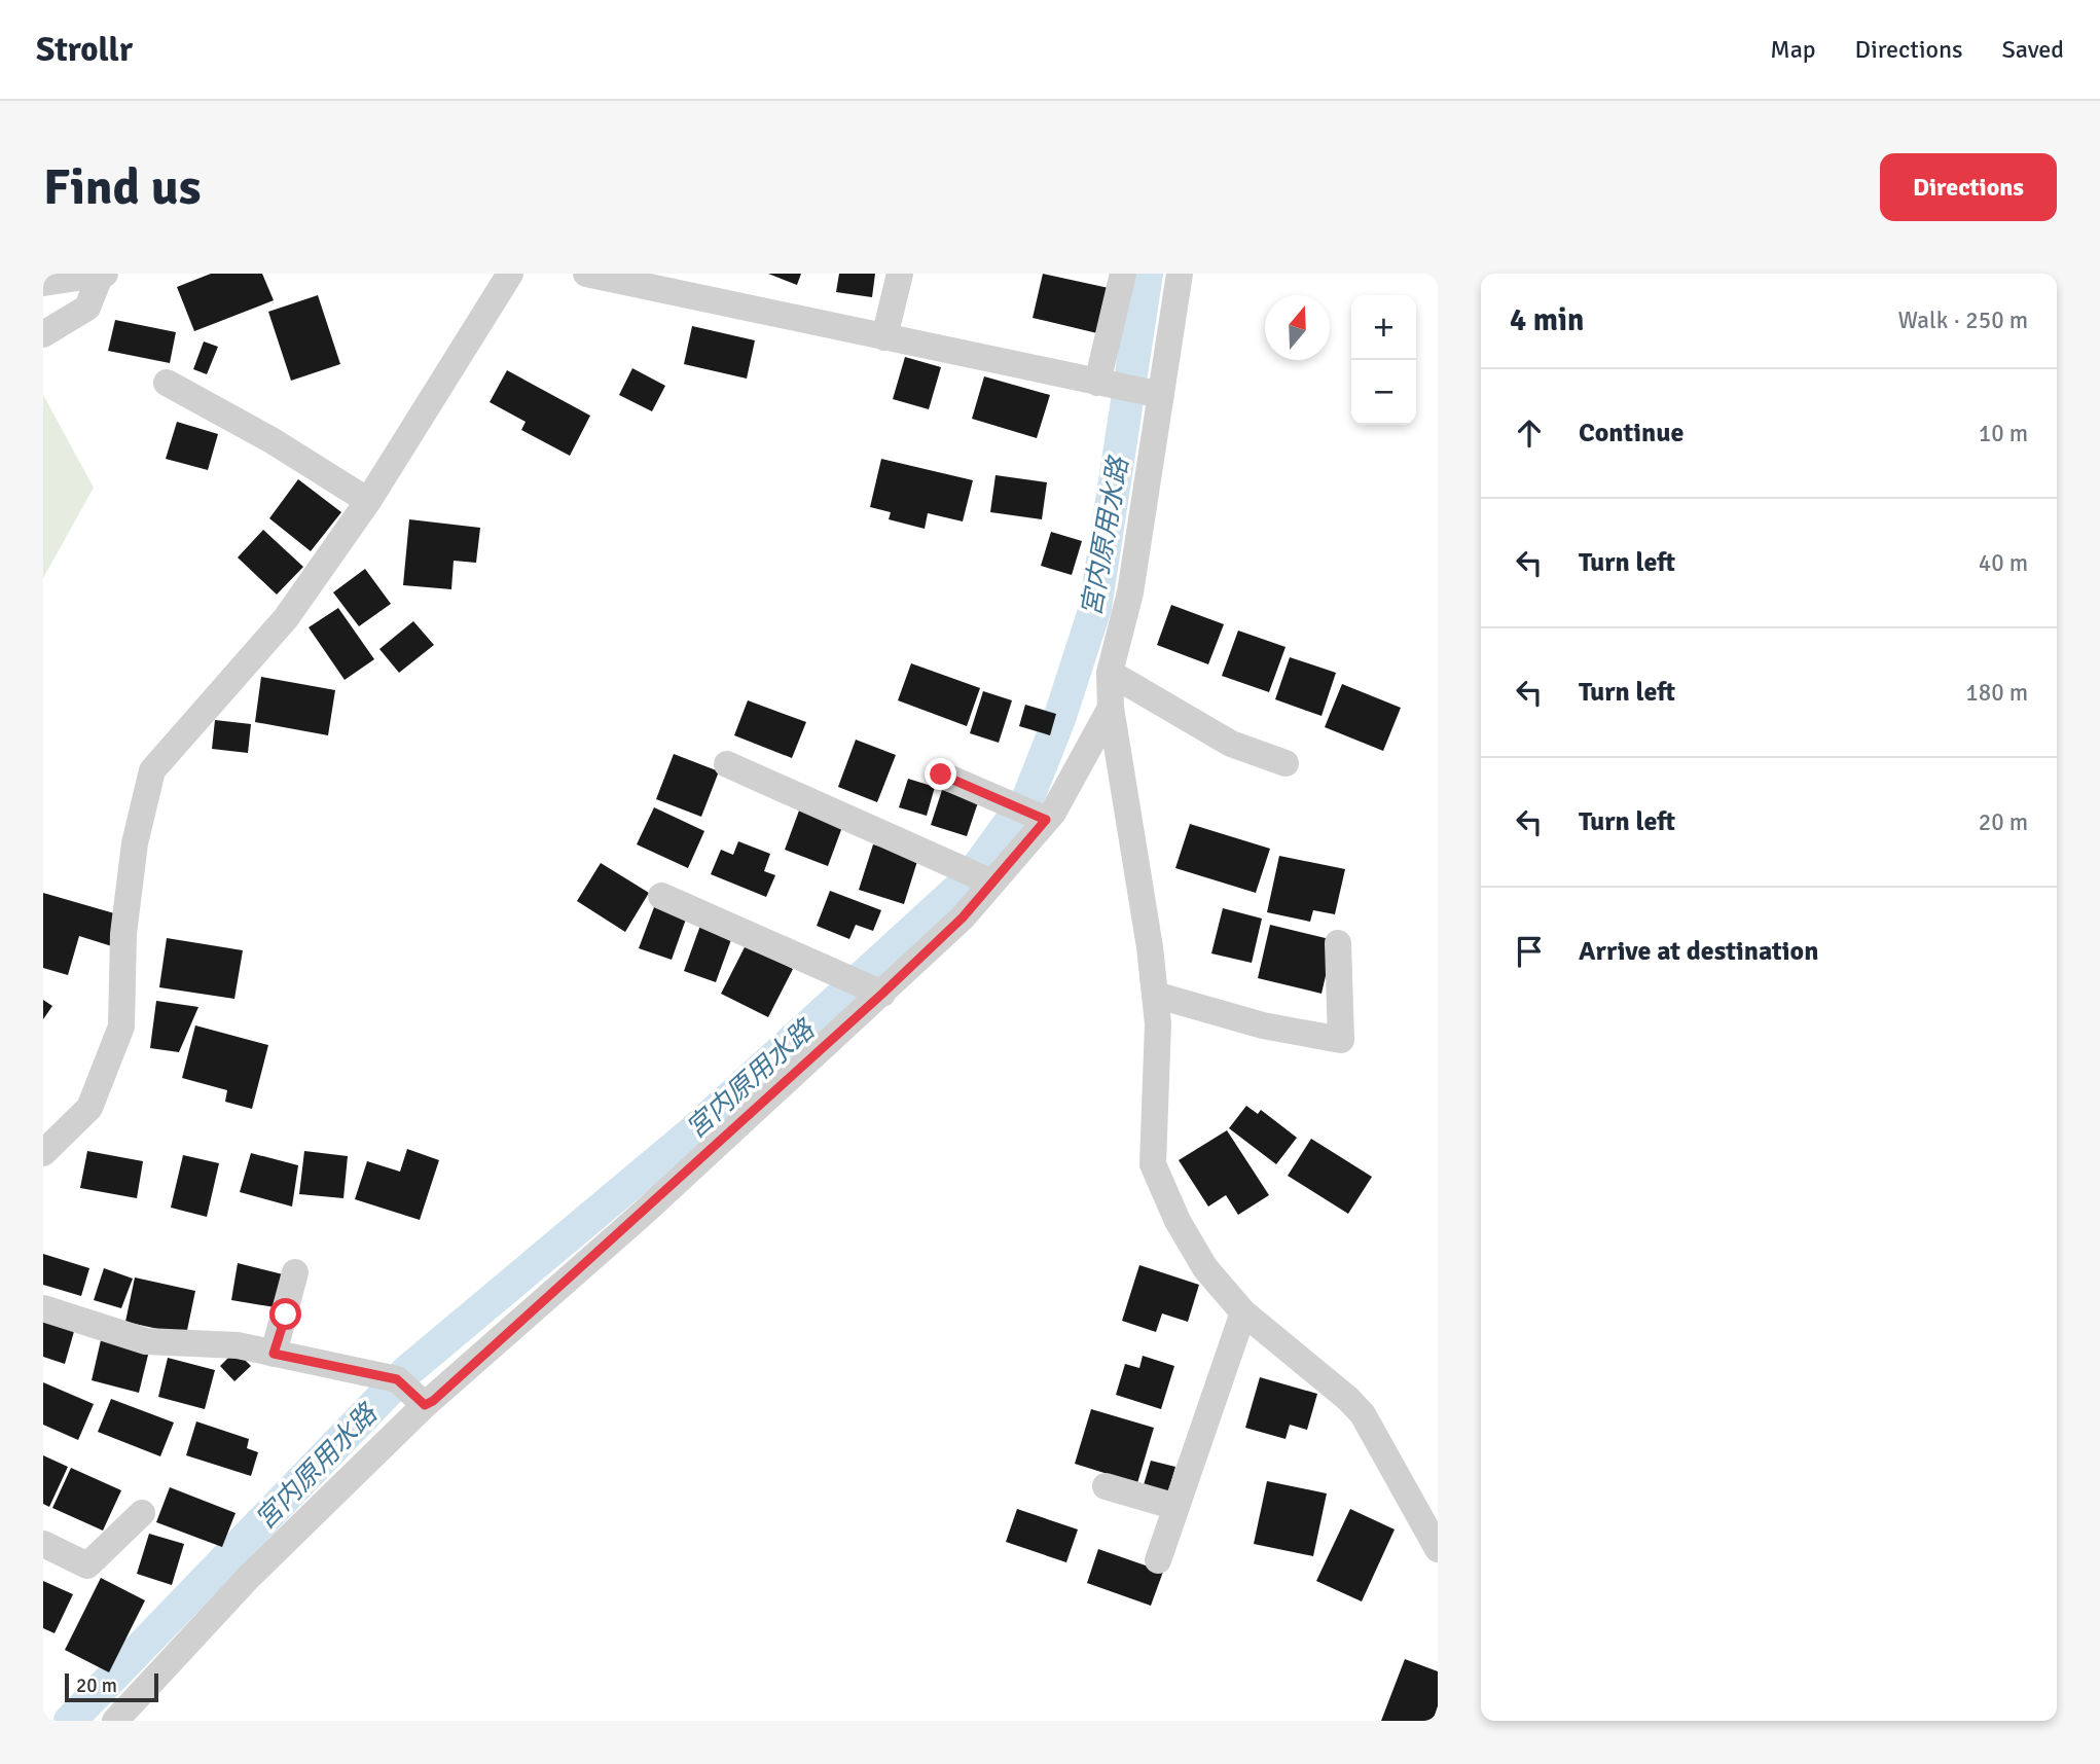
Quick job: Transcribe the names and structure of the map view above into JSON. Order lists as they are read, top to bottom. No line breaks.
{"water":["宮内原用水路"],"scale_bar":"20 m","north":"top","page":{"header":"Strollr","nav":["Map","Directions","Saved"],"buttons":"Directions","title":"Find us","heading":["4 min","Walk · 250 m"],"map_buttons":["+","−"],"list":[["Continue","10 m"],["Turn left","40 m"],["Turn left","180 m"],["Turn left","20 m"],"Arrive at destination"],"scale":"20 m"}}
